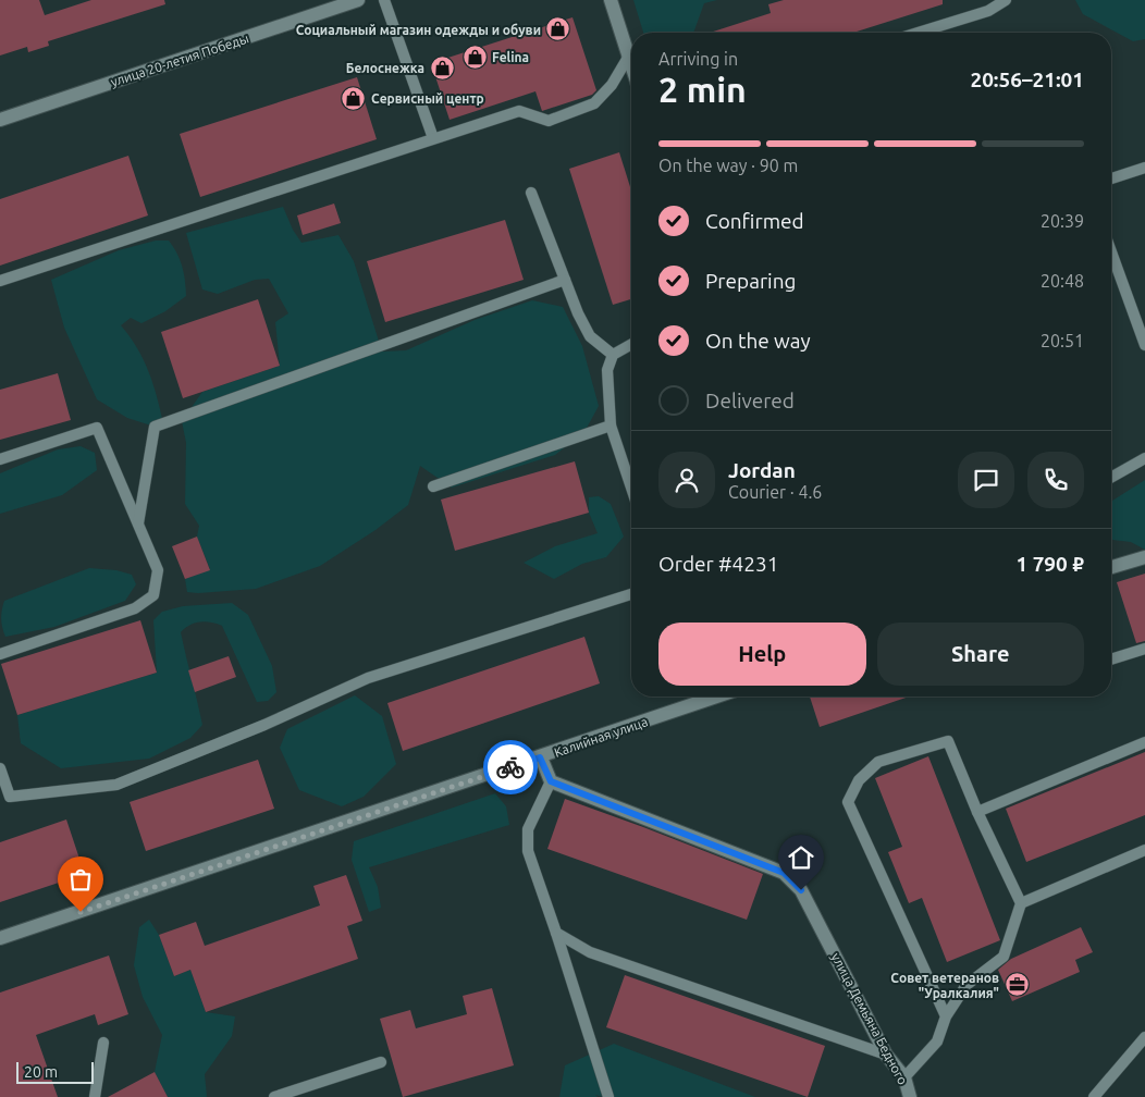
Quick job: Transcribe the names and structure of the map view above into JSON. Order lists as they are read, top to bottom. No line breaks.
{"streets":{"street":["улица 20-летия Победы","Калийная улица","улица Демьяна Бедного"]},"places":{"shop":["Социальный магазин одежды и обуви","Felina","Белоснежка","Сервисный центр"],"office":["Совет ветеранов \"Уралкалия\""]},"scale_bar":"20 m","page":{"heading":["2 min","Arriving in","20:56–21:01"],"panel":["Jordan","Courier · 4.6","Order #4231","1 790 ₽"],"bar":"On the way · 90 m","list":[["Confirmed","20:39"],["Preparing","20:48"],["On the way","20:51"],"Delivered"],"buttons":["Help","Share"],"scale":"20 m"}}
